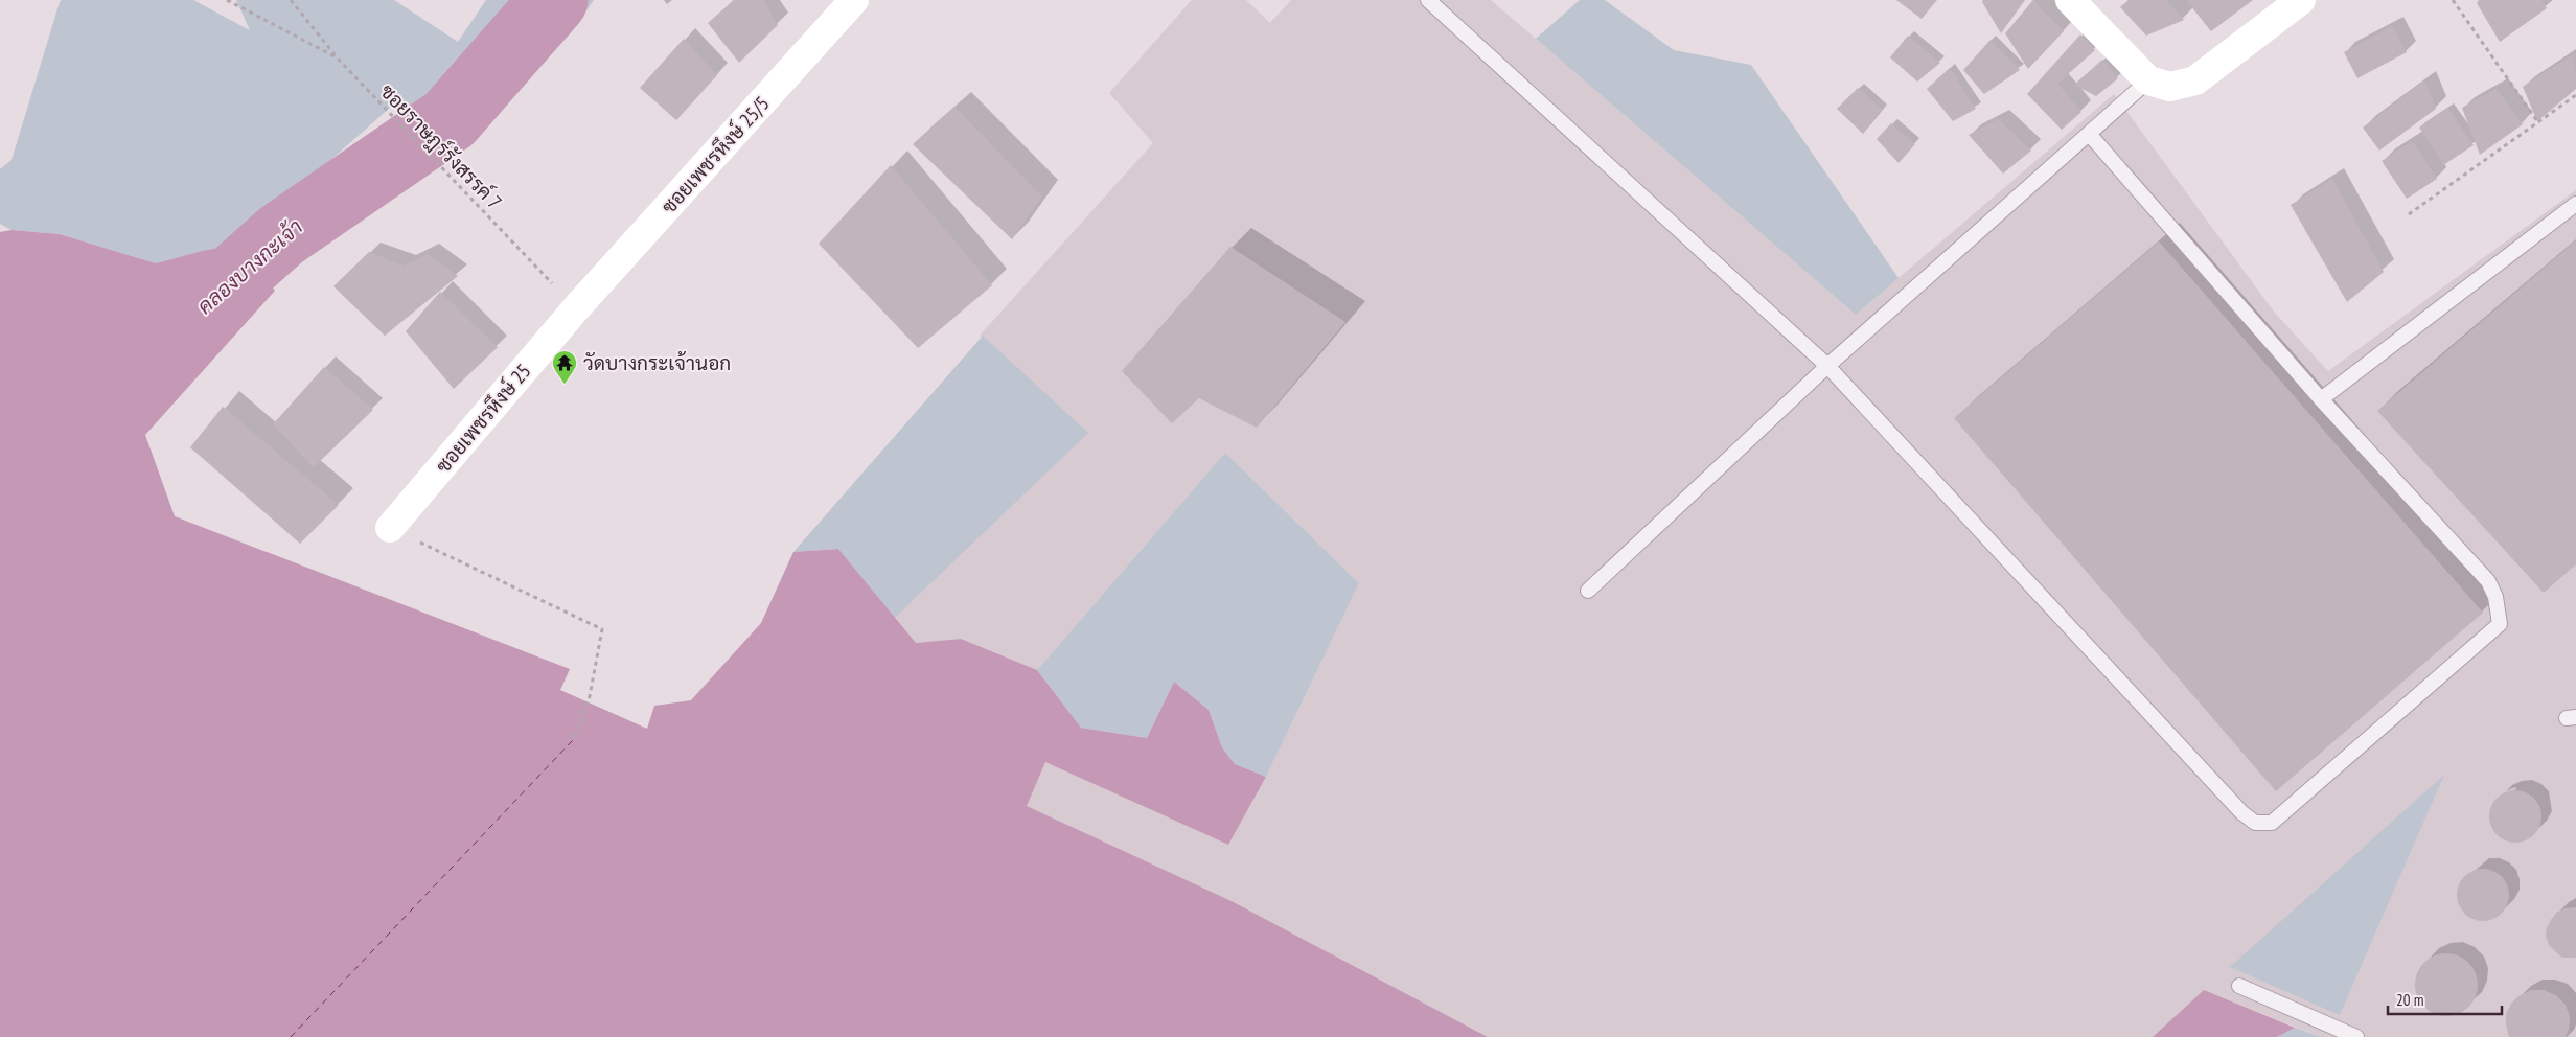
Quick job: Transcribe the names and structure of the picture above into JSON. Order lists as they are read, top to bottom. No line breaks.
{"streets":{"street":["ซอยเพชรหึงษ์ 25/5","ซอยเพชรหึงษ์ 25"],"path":["ซอยราษฎร์รังสรรค์ 7"]},"crossings":[["ซอยราษฎร์รังสรรค์ 7","ซอยเพชรหึงษ์ 25/5"],["ซอยราษฎร์รังสรรค์ 7","ซอยเพชรหึงษ์ 25"],["ซอยเพชรหึงษ์ 25/5","ซอยเพชรหึงษ์ 25"]],"water":["คลองบางกะเจ้า"],"places":{"temple":["วัดบางกระเจ้านอก"]},"scale_bar":"20 m"}
